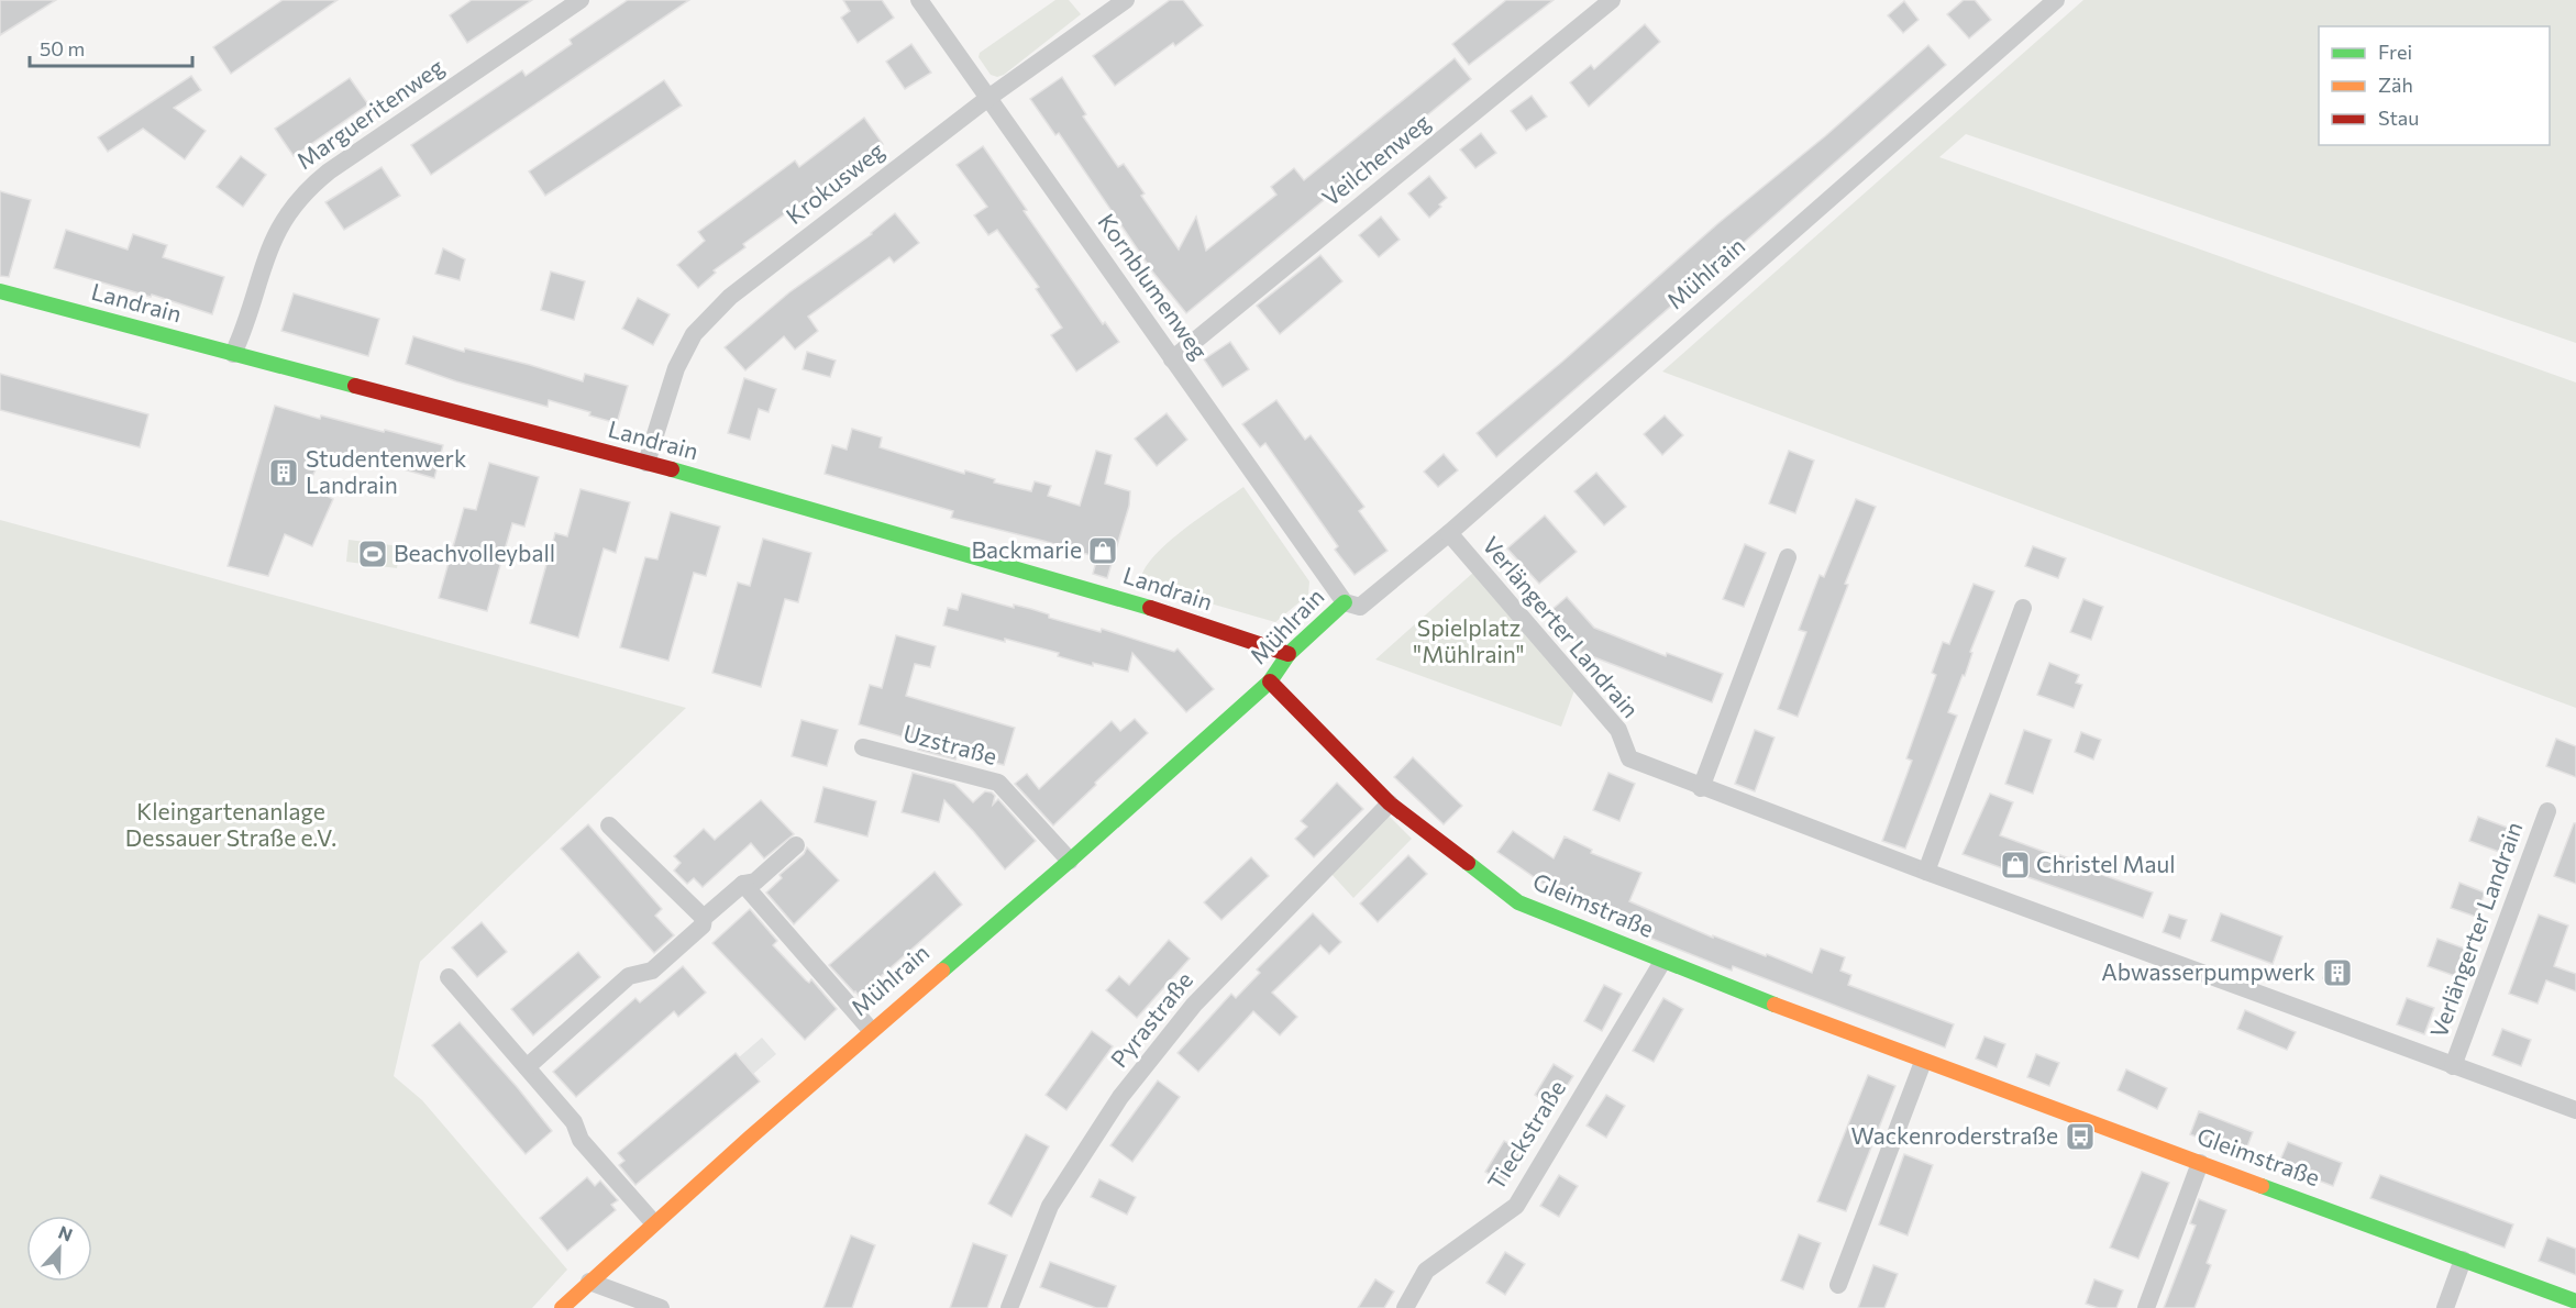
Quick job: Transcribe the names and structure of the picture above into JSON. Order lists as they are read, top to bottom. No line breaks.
{"streets":{"street":["Margueritenweg","Veilchenweg","Krokusweg","Mühlrain","Kornblumenweg","Landrain","Verlängerter Landrain","Uzstraße","Gleimstraße","Pyrastraße","Tieckstraße"]},"crossings":[["Margueritenweg","Landrain"],["Veilchenweg","Kornblumenweg"],["Krokusweg","Kornblumenweg"],["Krokusweg","Landrain"],["Mühlrain","Kornblumenweg"],["Mühlrain","Landrain"],["Mühlrain","Verlängerter Landrain"],["Mühlrain","Uzstraße"],["Mühlrain","Gleimstraße"],["Gleimstraße","Pyrastraße"],["Gleimstraße","Tieckstraße"]],"parks":["Spielplatz \"Mühlrain\"","Kleingartenanlage Dessauer Straße e.V."],"places":{"building":["Studentenwerk Landrain","Abwasserpumpwerk"],"shop":["Backmarie","Christel Maul"],"sports":["Beachvolleyball"],"bus stop":["Wackenroderstraße"]},"legend":["Frei","Zäh","Stau"],"scale_bar":"50 m","north":"top"}
